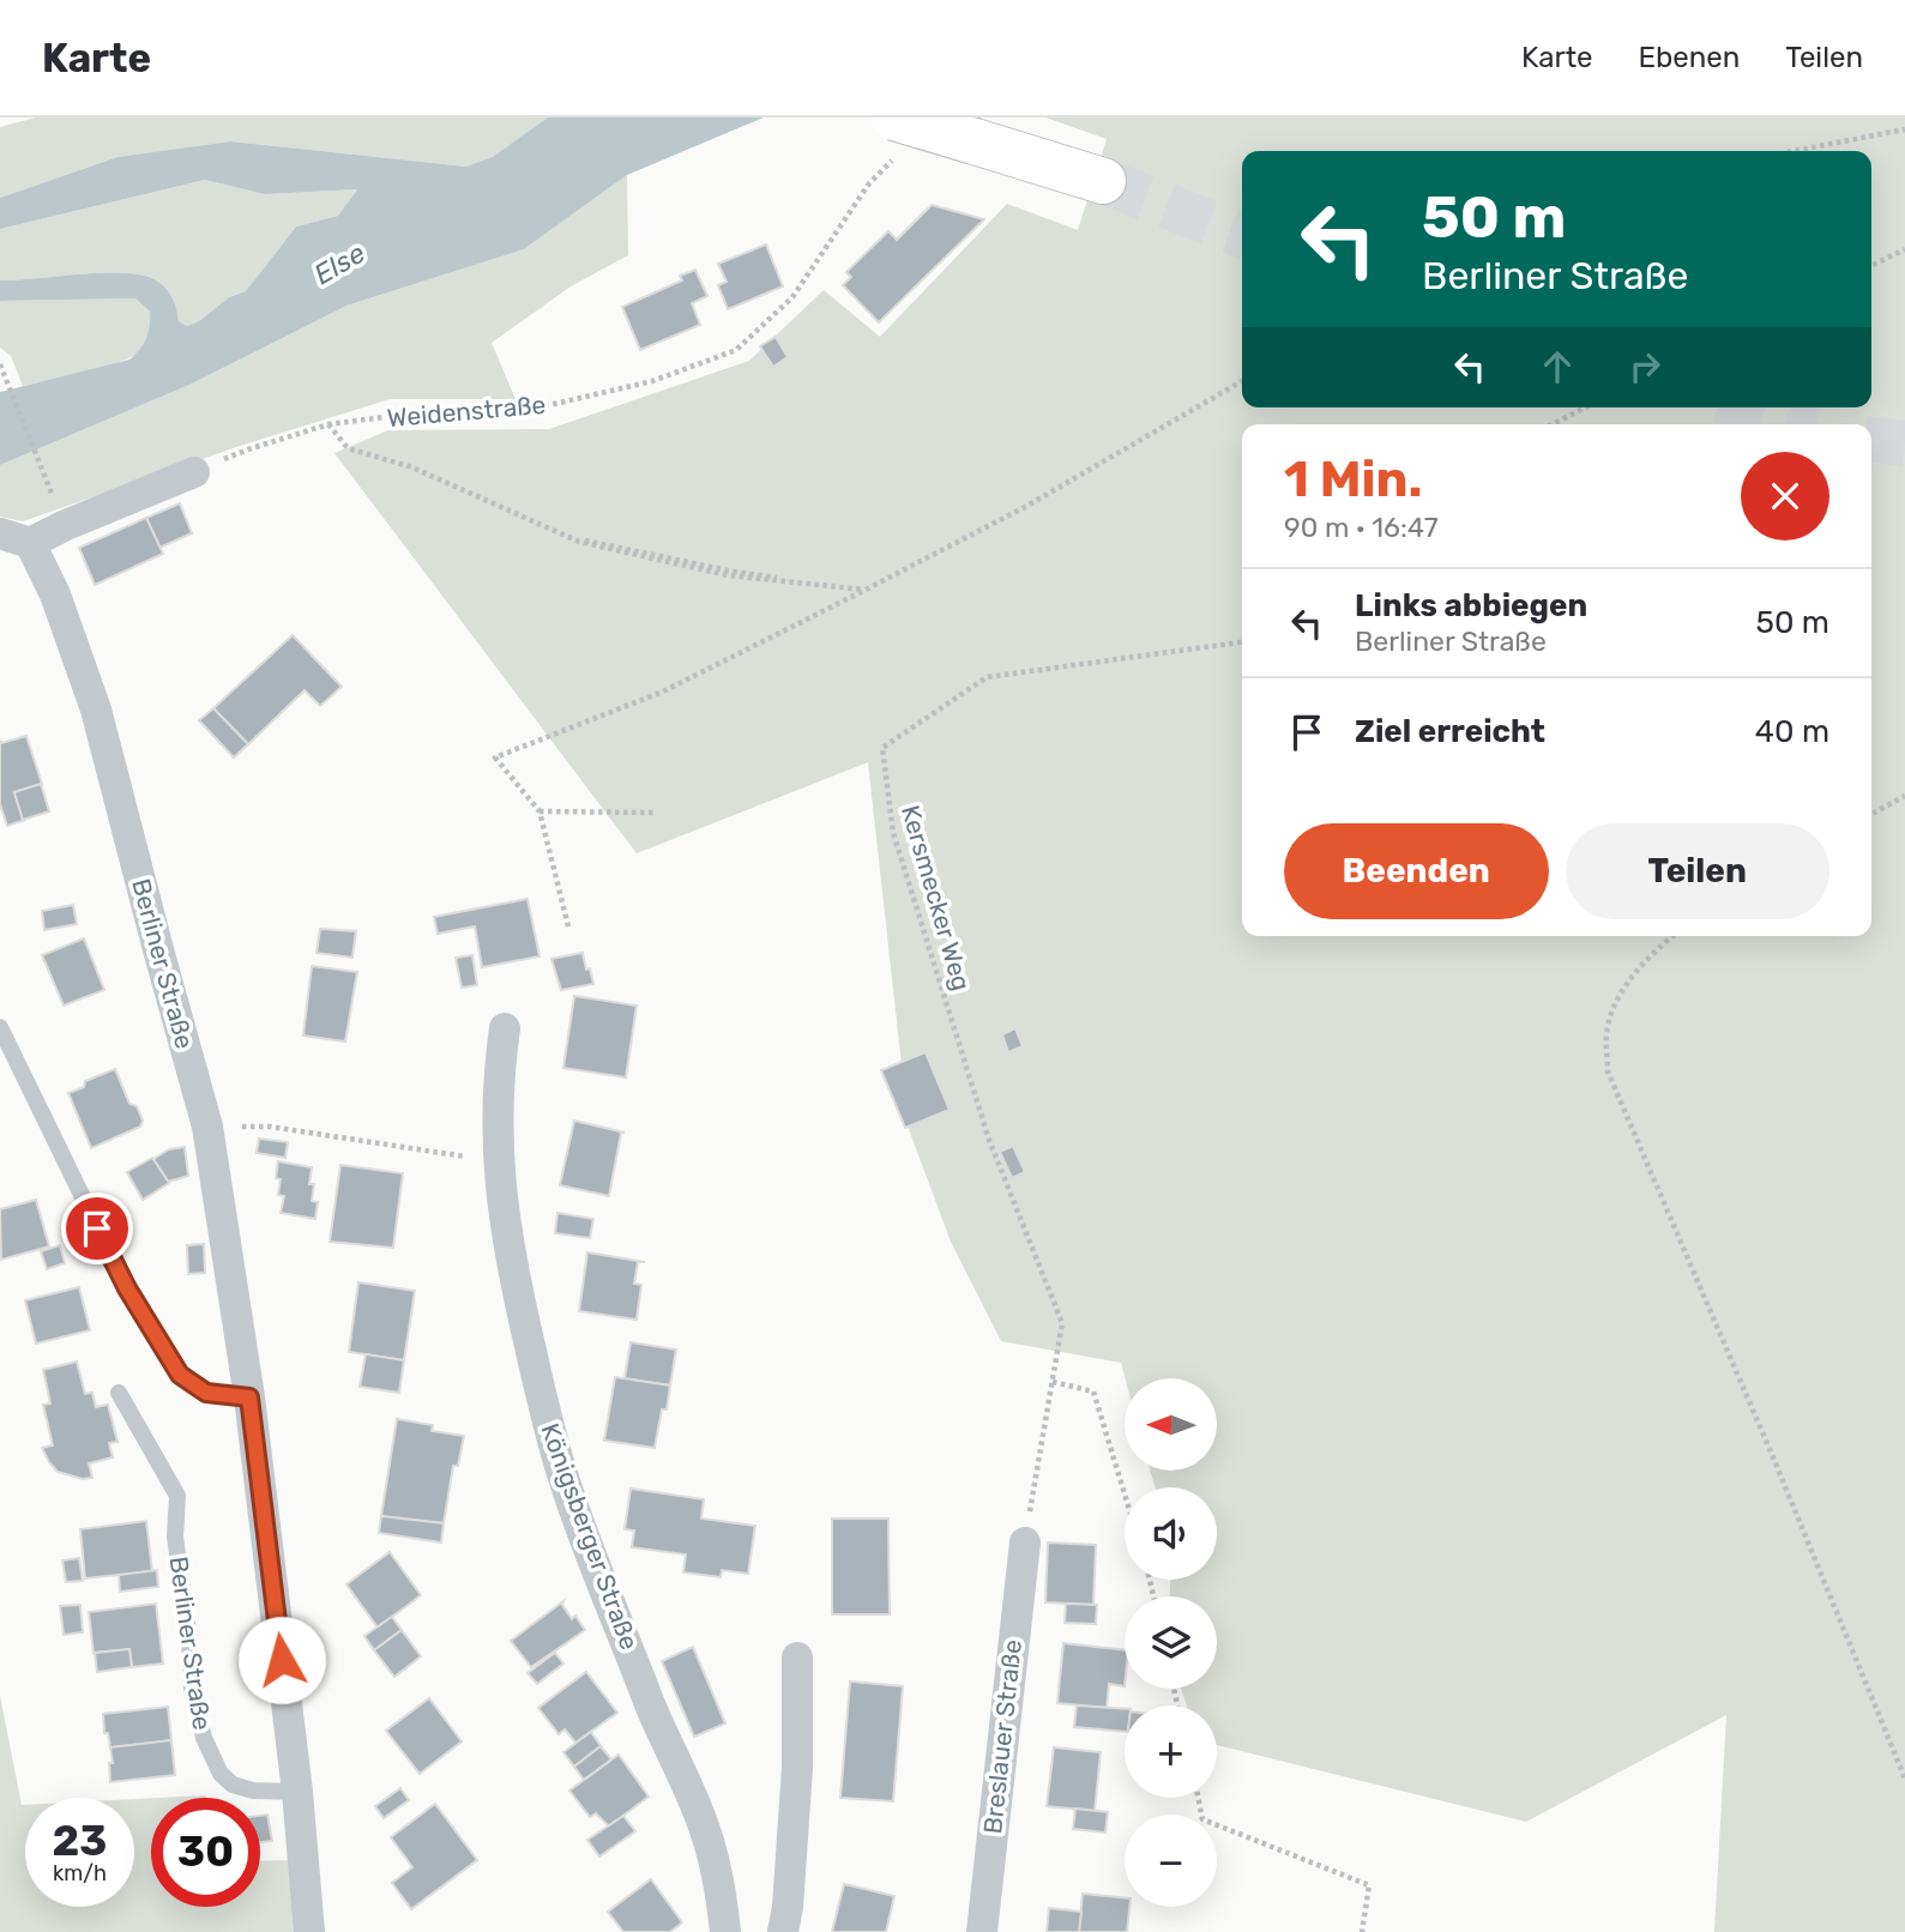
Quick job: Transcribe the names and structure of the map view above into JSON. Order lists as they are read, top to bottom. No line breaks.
{"streets":{"street":["Berliner Straße","Königsberger Straße","Breslauer Straße"],"path":["Weidenstraße","Kersmecker Weg"]},"water":["Else"],"north":"left","page":{"header":"Karte","nav":["Karte","Ebenen","Teilen"],"turn":["50 m","Berliner Straße"],"heading":["1 Min.","90 m · 16:47"],"list":[{"name":"Links abbiegen","note":"Berliner Straße","value":"50 m"},{"name":"Ziel erreicht","value":"40 m"}],"buttons":["Beenden","Teilen"],"map_buttons":["+","−"],"speed":"23 km/h","limit":"30"}}
